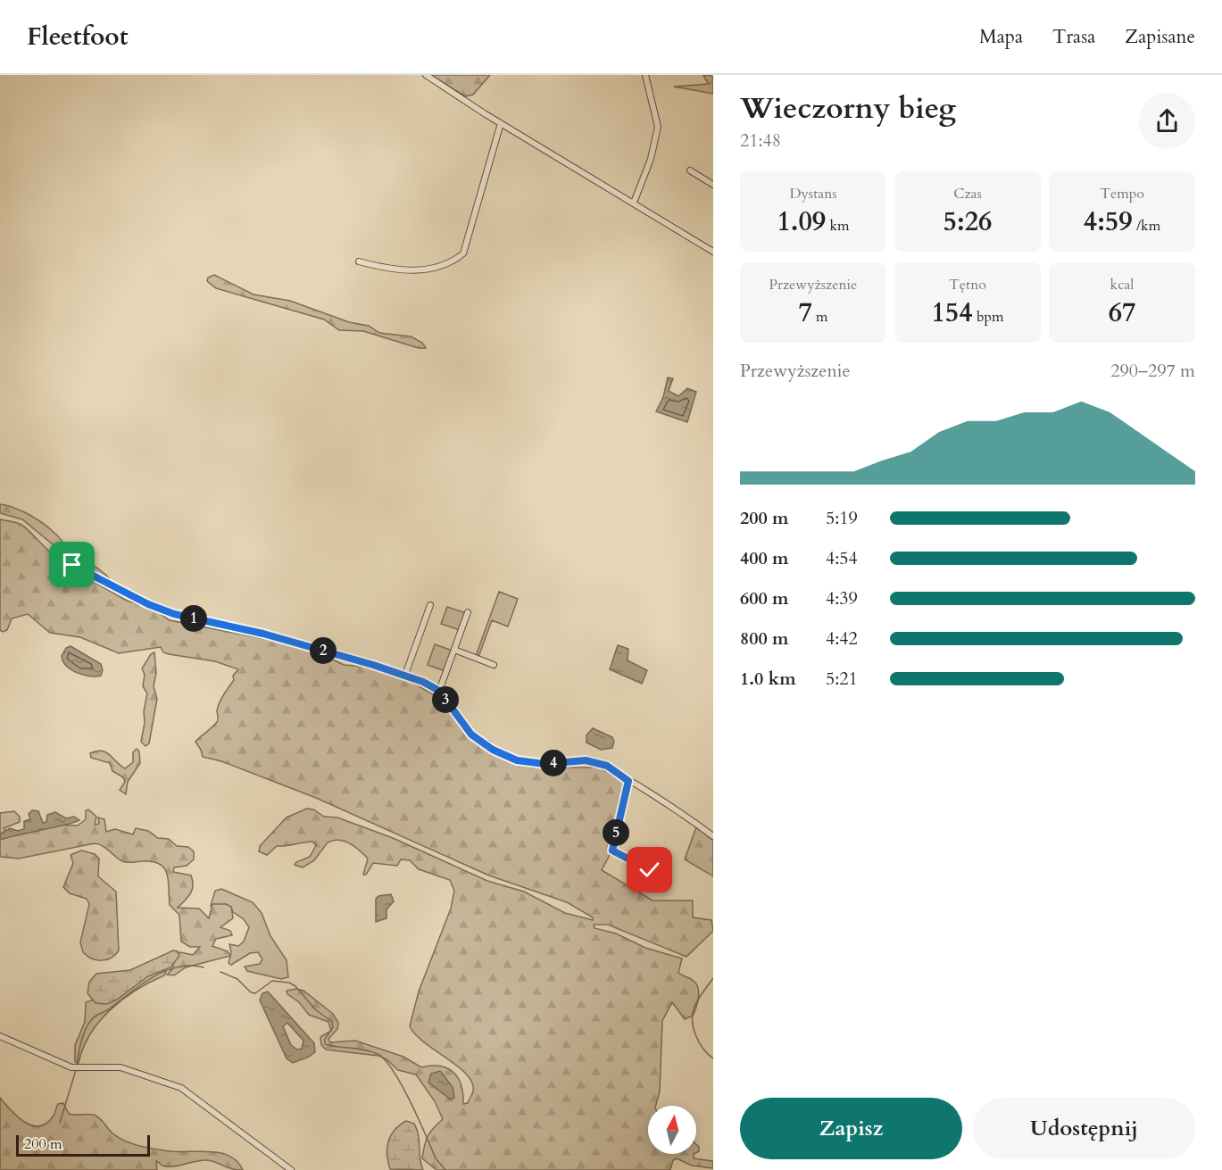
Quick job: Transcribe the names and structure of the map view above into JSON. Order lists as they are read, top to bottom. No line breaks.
{"scale_bar":"200 m","north":"top","page":{"header":"Fleetfoot","nav":["Mapa","Trasa","Zapisane"],"heading":["Wieczorny bieg","21:48"],"stats":[["Dystans","1.09 km"],["Czas","5:26"],["Tempo","4:59 /km"],["Przewyższenie","7 m"],["Tętno","154 bpm"],["kcal","67"]],"chart":["Przewyższenie","290–297 m"],"list":[{"name":"200 m","note":"5:19"},{"name":"400 m","note":"4:54"},{"name":"600 m","note":"4:39"},{"name":"800 m","note":"4:42"},{"name":"1.0 km","note":"5:21"}],"pins":["1","2","3","4","5"],"buttons":["Zapisz","Udostępnij"],"scale":"200 m"}}
